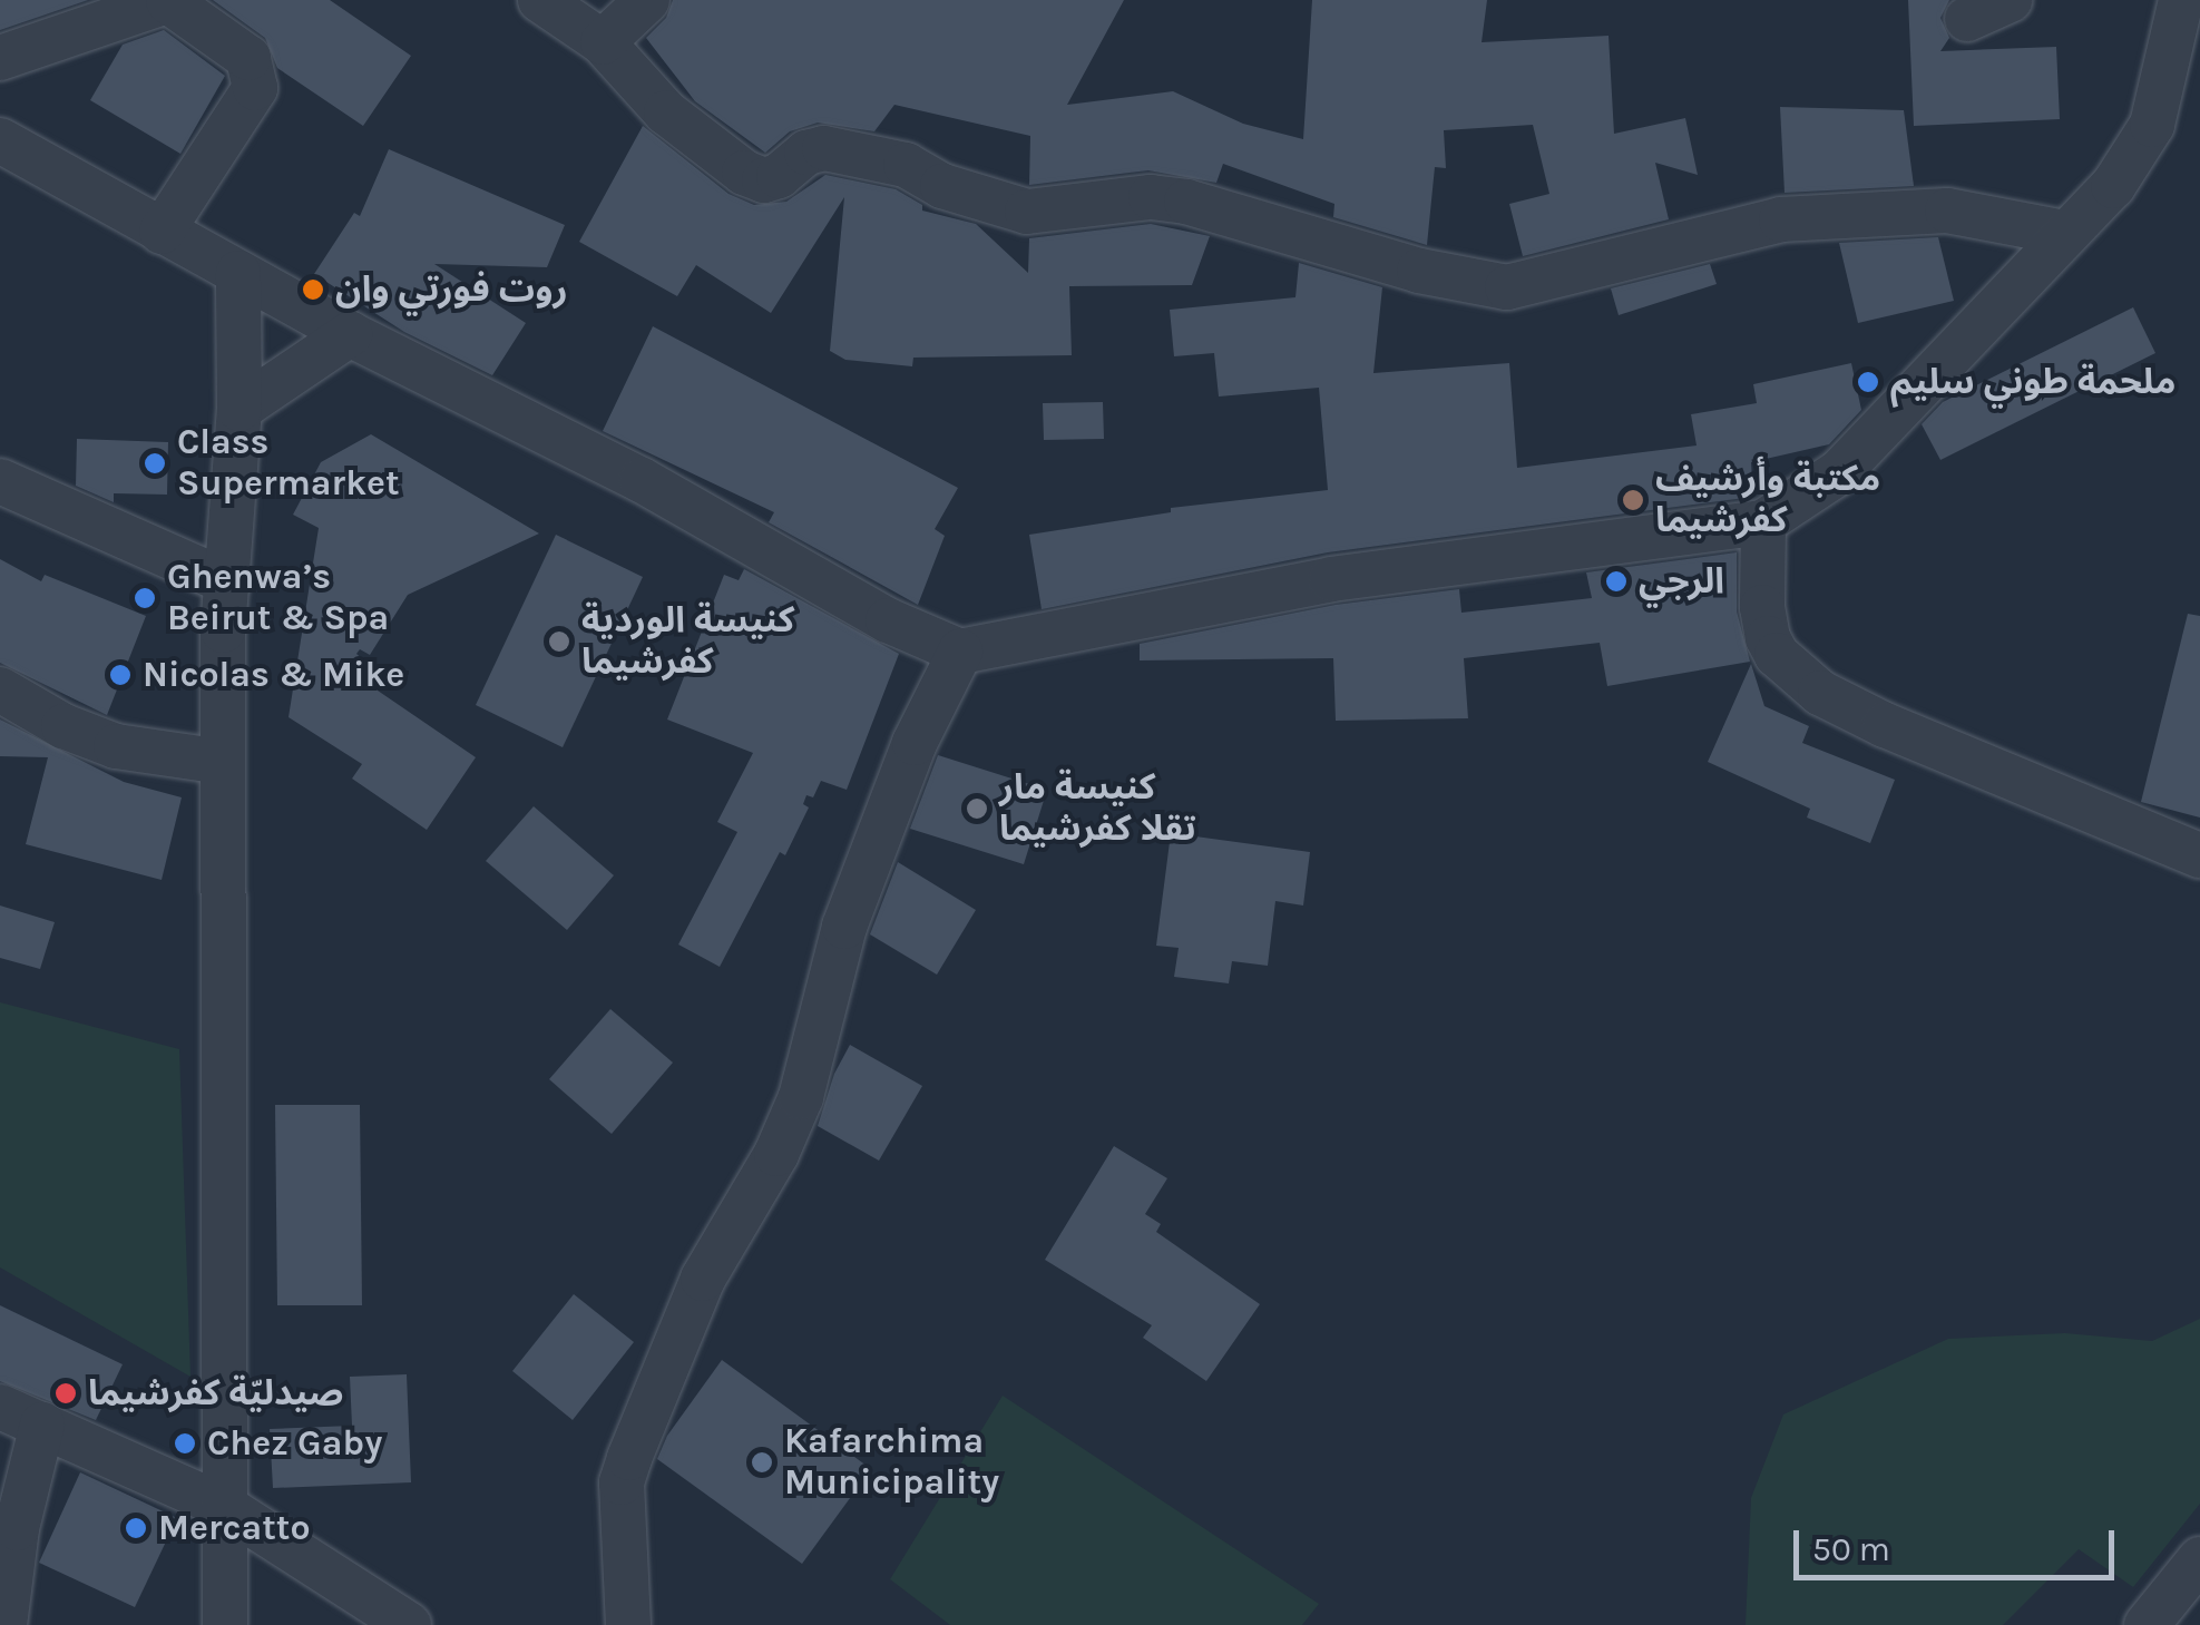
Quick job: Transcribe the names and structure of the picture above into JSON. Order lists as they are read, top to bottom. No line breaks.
{"places":["روت فورتي وان","ملحمة طوني سليم","Class Supermarket","مكتبة وأرشيف كفرشيما","الرجي","Ghenwa’s Beirut & Spa","كنيسة الوردية كفرشيما","Nicolas & Mike","كنيسة مار تقلا كفرشيما","صيدليّة كفرشيما","Chez Gaby","Kafarchima Municipality","Mercatto"],"scale_bar":"50 m"}
